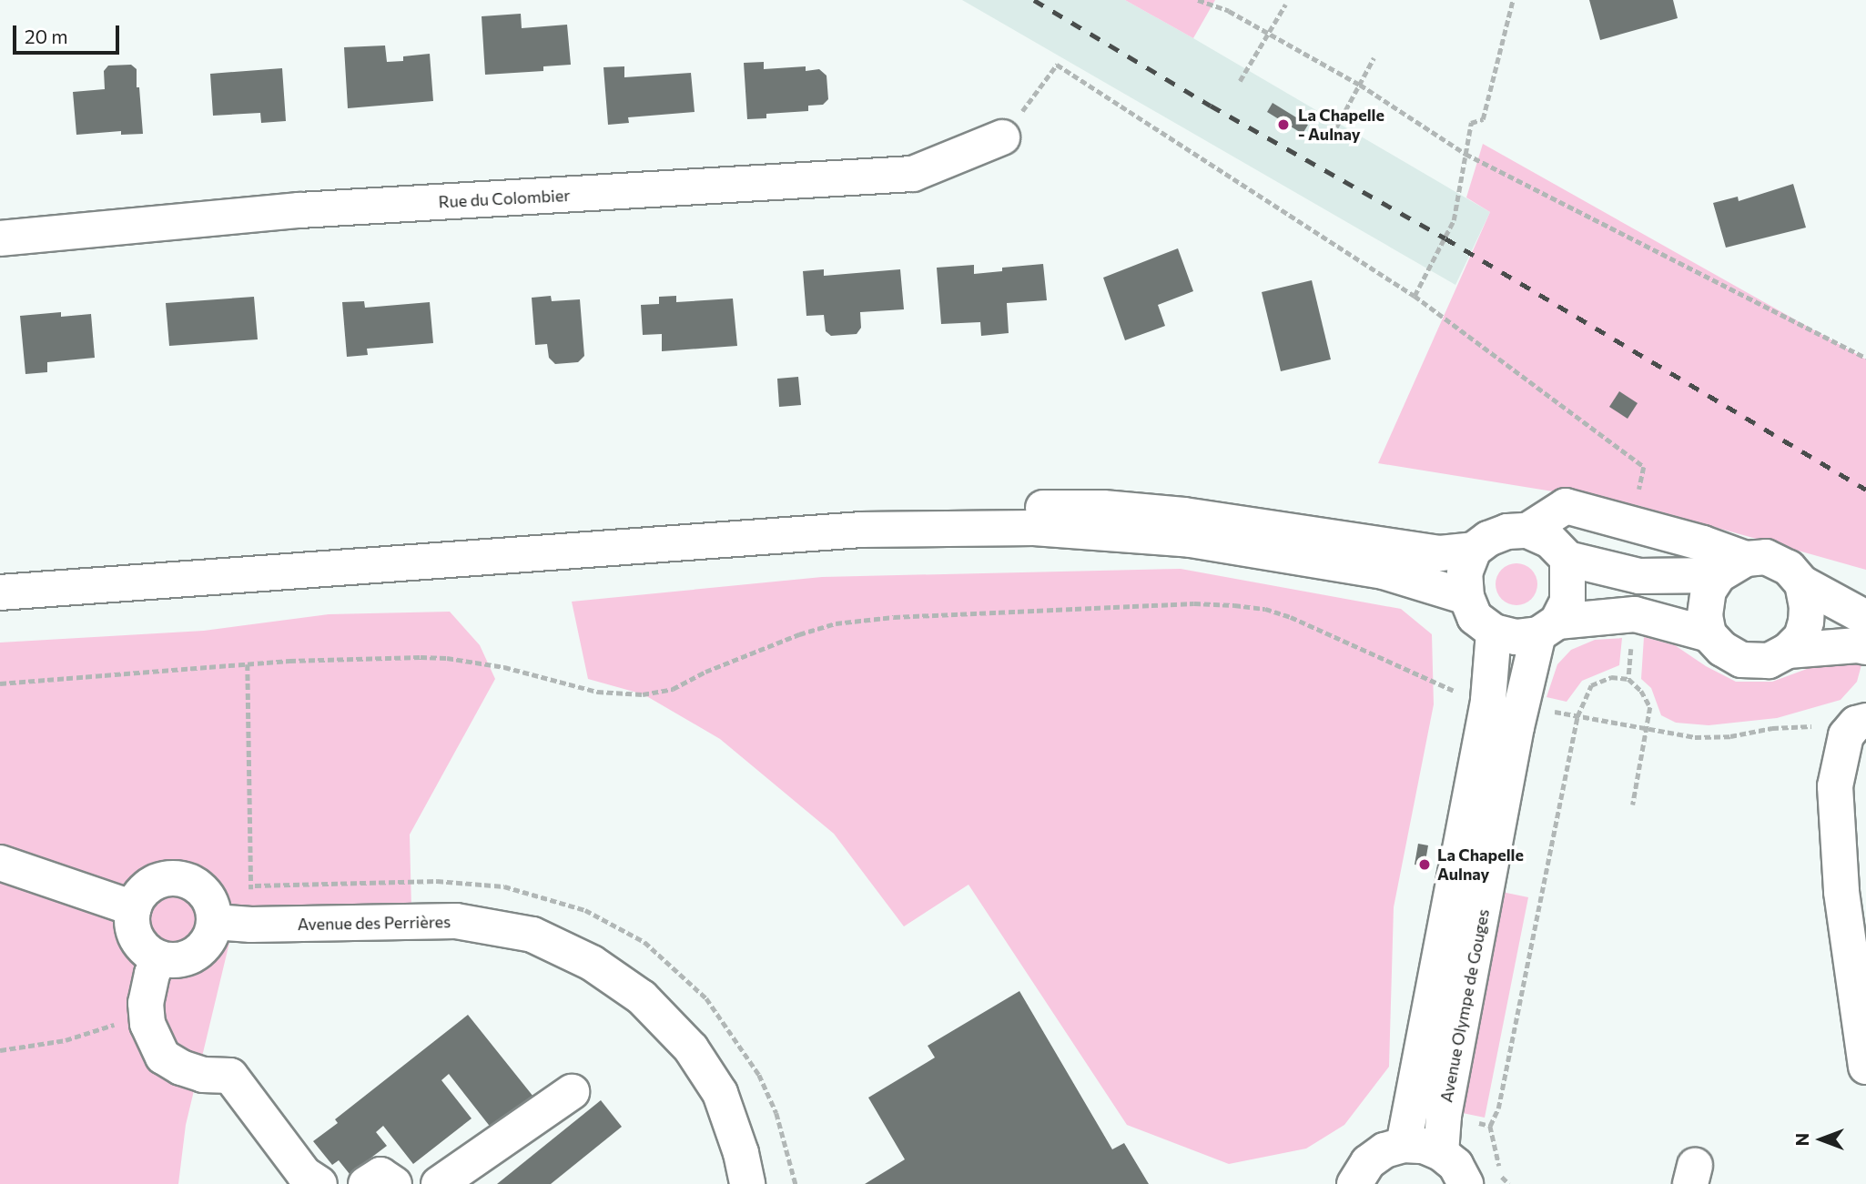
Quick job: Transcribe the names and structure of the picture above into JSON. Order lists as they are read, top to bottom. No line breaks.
{"streets":{"street":["Rue du Colombier","Avenue des Perrières","Avenue Olympe de Gouges"]},"places":["La Chapelle - Aulnay","La Chapelle Aulnay"],"scale_bar":"20 m","north":"left"}
